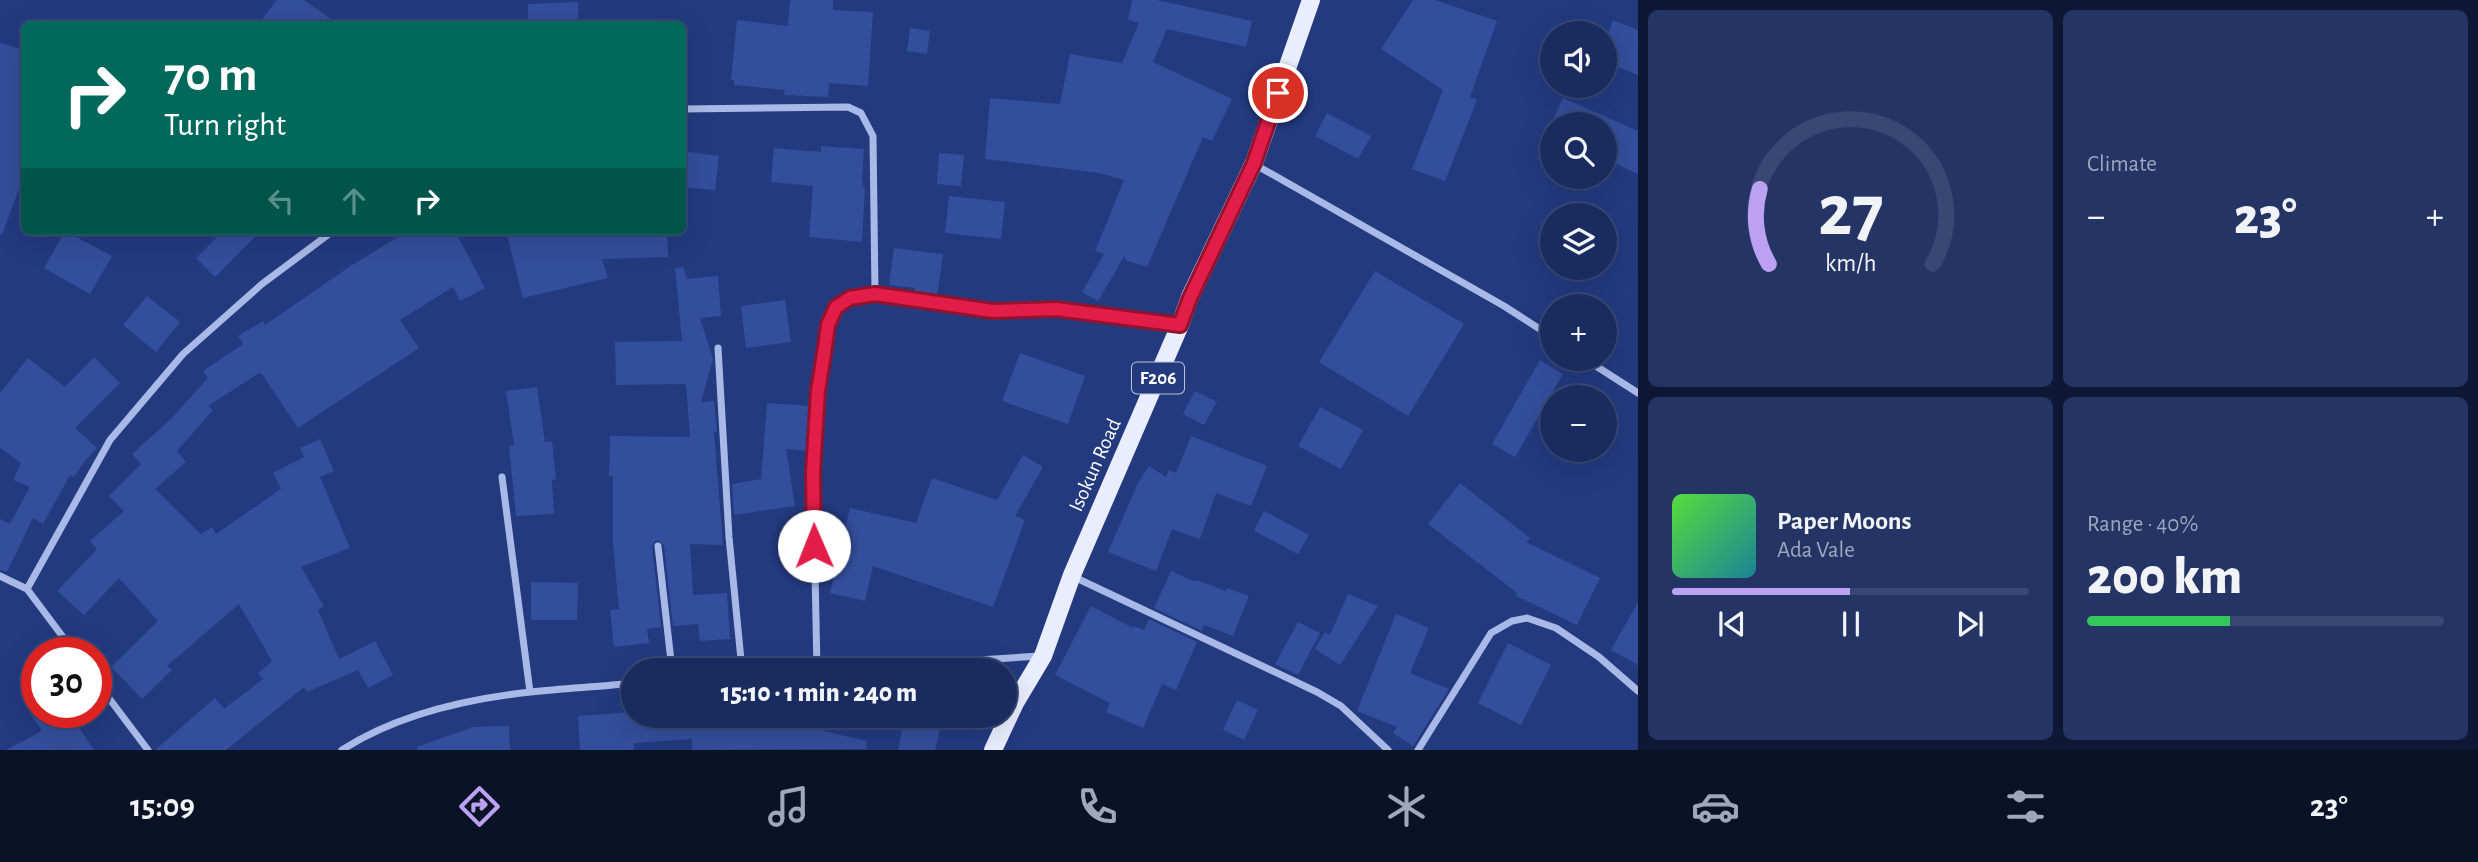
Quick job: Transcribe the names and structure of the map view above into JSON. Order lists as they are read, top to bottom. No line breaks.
{"streets":{"main road":["F206","Isokun Road"]},"page":{"tile":["Climate",["Range · 40%","200 km"]],"map_buttons":["+","−"],"turn":["70 m","Turn right"],"heat":["−","23°","+"],"song":["Paper Moons","Ada Vale"],"limit":"30","trip":"15:10 · 1 min · 240 m","tabs":["15:09","23°"],"gauge":["27","km/h"]}}
